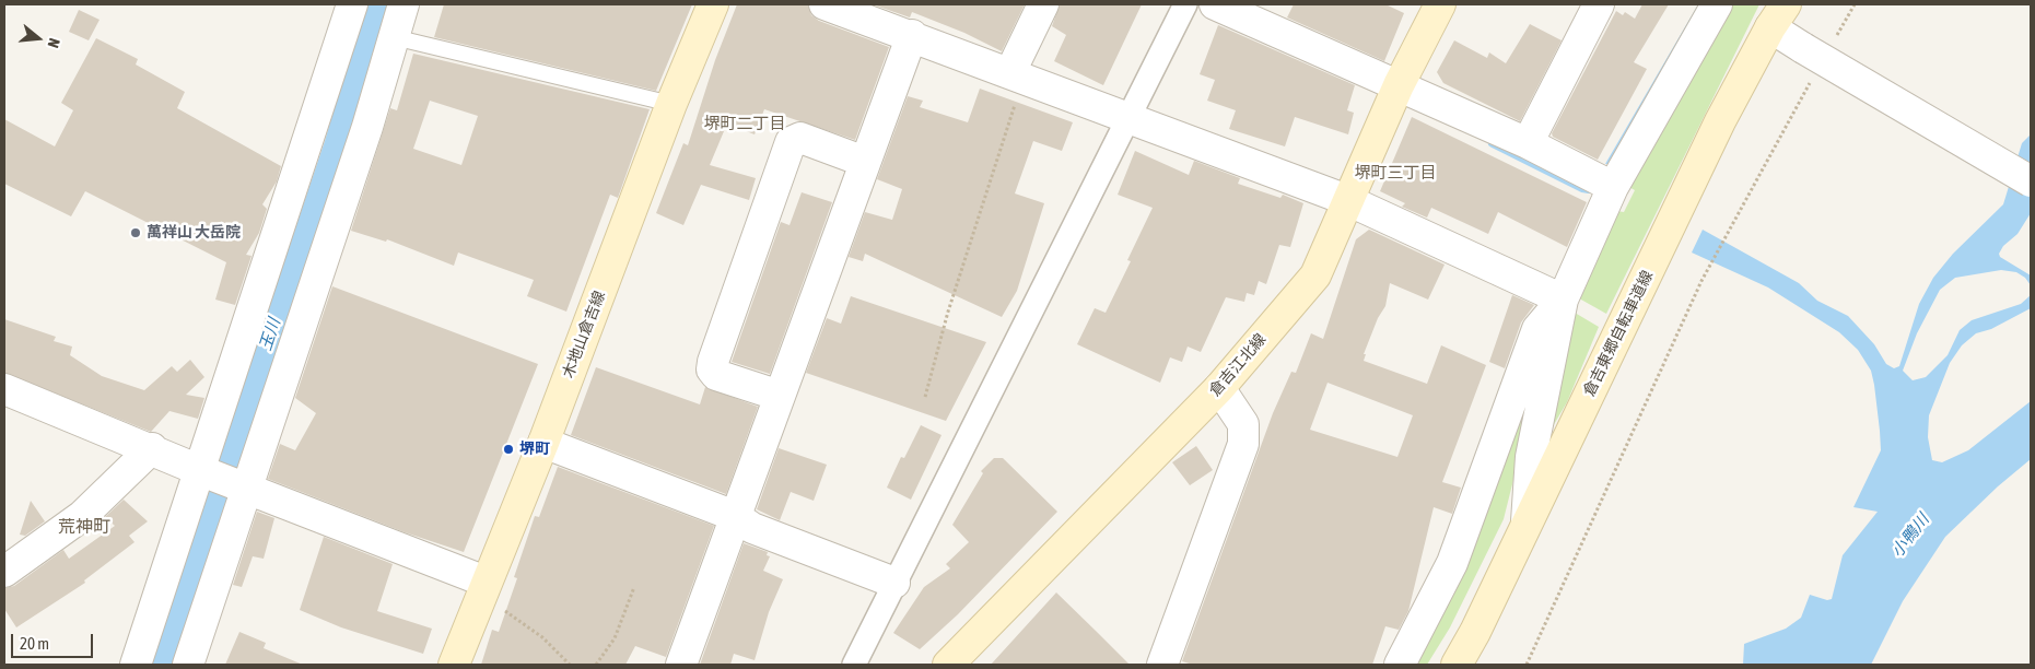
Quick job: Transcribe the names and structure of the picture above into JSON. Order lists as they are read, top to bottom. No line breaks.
{"streets":{"main road":["倉吉東郷自転車道線","木地山倉吉線","倉吉江北線"]},"districts":["堺町二丁目","堺町三丁目","荒神町"],"water":["玉川","小鴨川"],"places":["萬祥山 大岳院","堺町"],"scale_bar":"20 m","north":"right"}
